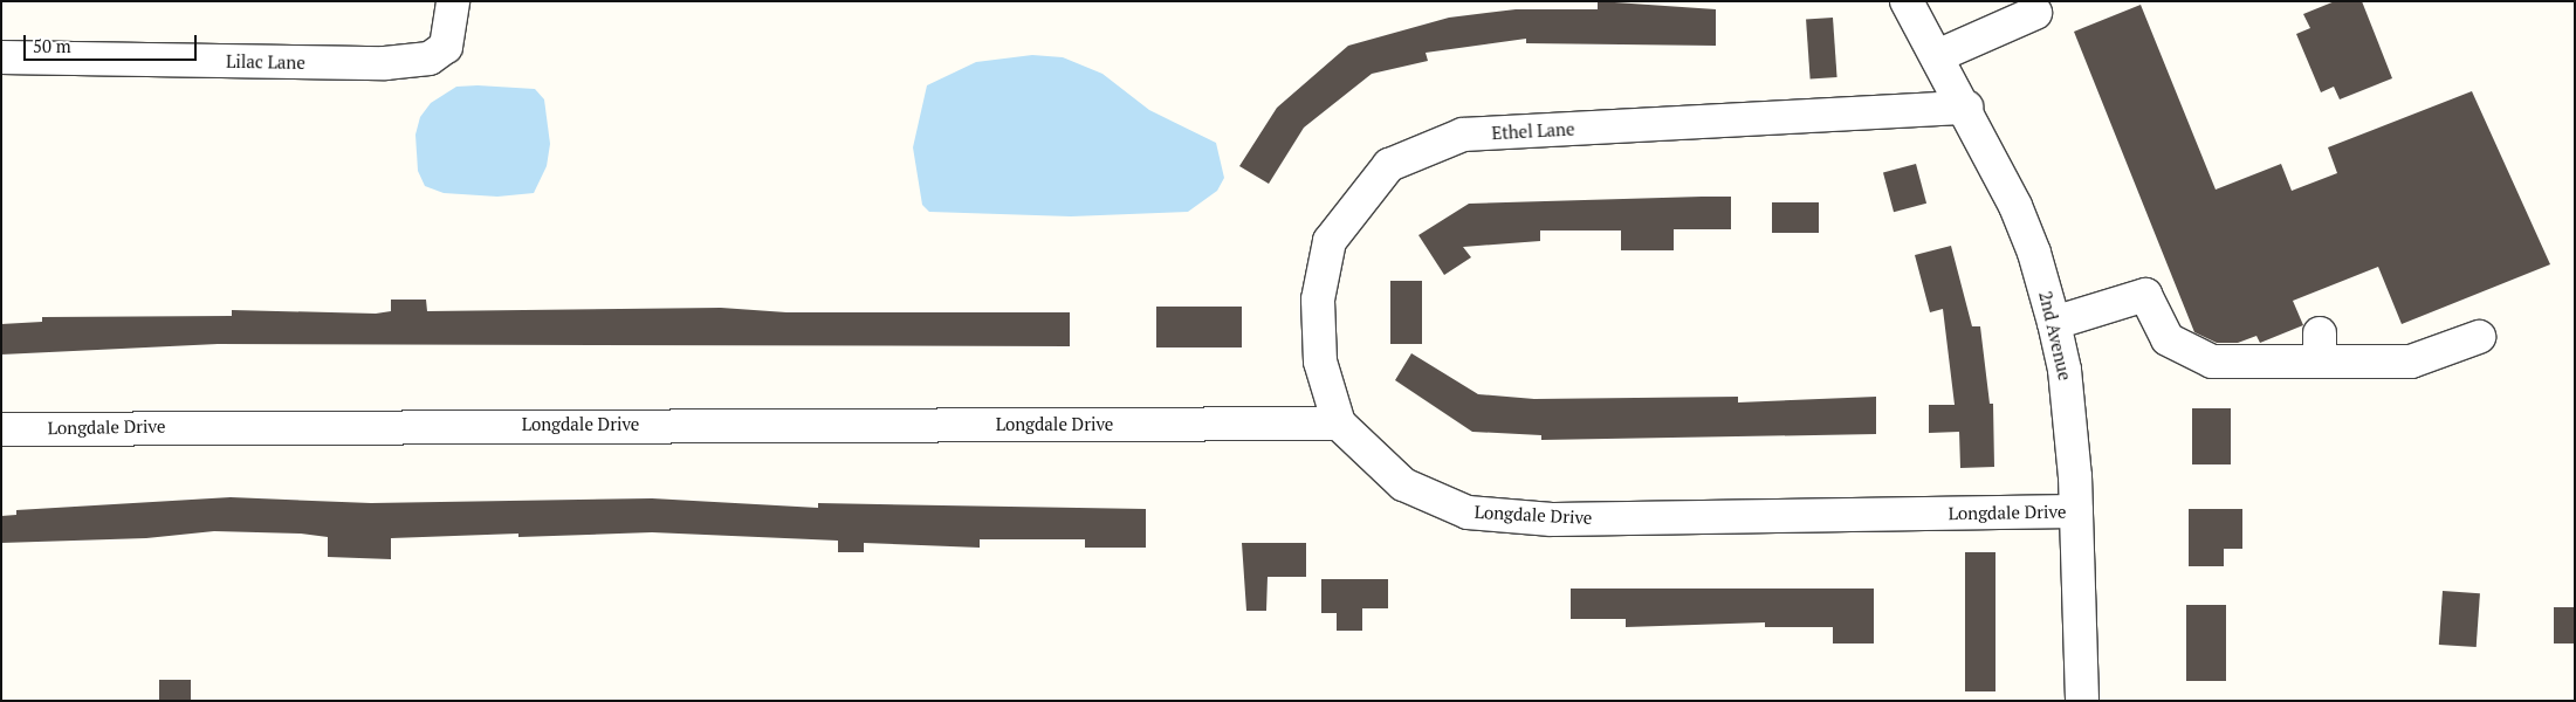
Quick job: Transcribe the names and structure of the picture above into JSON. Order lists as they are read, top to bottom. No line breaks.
{"streets":{"street":["Lilac Lane","Ethel Lane","2nd Avenue","Longdale Drive"]},"crossings":[["Ethel Lane","2nd Avenue"],["Ethel Lane","Longdale Drive"],["2nd Avenue","Longdale Drive"]],"scale_bar":"50 m"}
